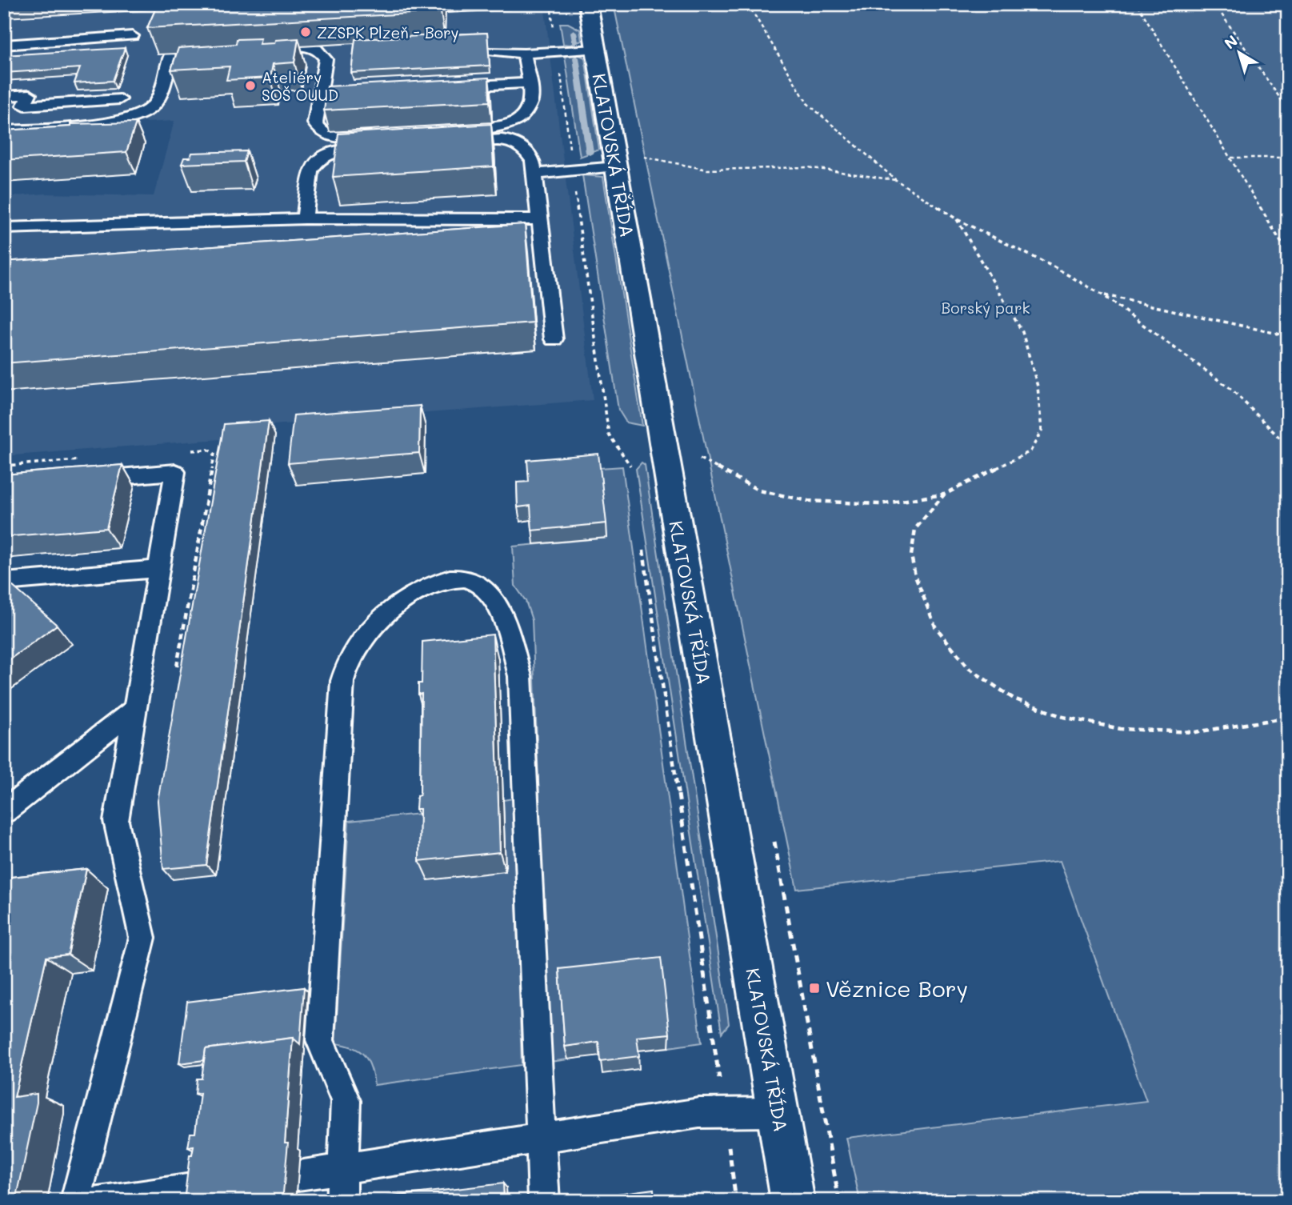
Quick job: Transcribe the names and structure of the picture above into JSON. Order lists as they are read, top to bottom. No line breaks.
{"streets":{"main road":["KLATOVSKÁ TŘÍDA"]},"parks":["Borský park"],"places":{"other":["ZZSPK Plzeň - Bory","Ateliéry SOŠ OUUD"],"transit":["Věznice Bory"]},"north":"top left"}
